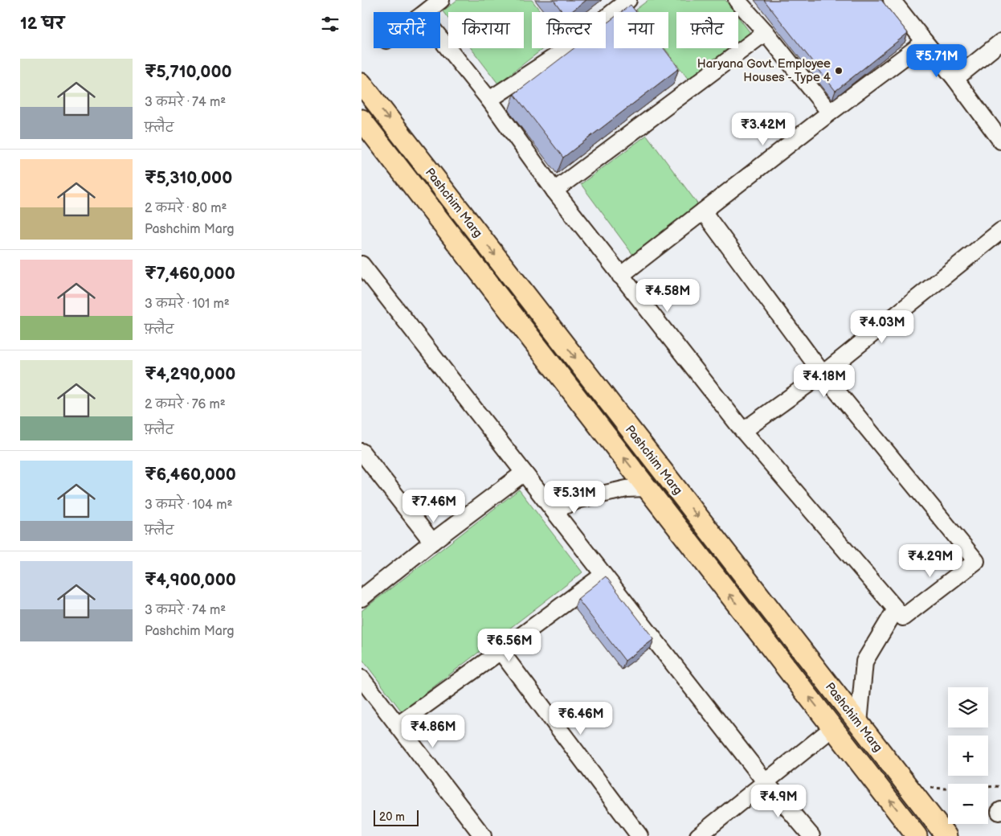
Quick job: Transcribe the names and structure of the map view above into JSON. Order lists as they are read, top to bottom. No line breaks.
{"streets":{"main road":["Pashchim Marg"]},"places":["Haryana Govt. Employee Houses - Type 4"],"scale_bar":"20 m","page":{"heading":"12 घर","chip":["खरीदें","किराया","फ़िल्टर","नया","फ़्लैट"],"price":["₹5.71M","₹3.42M","₹4.58M","₹4.03M","₹4.18M","₹5.31M","₹7.46M","₹4.29M","₹6.56M","₹6.46M","₹4.86M","₹4.9M"],"list":[{"name":"₹5,710,000","note":"3 कमरे · 74 m² · फ़्लैट"},{"name":"₹5,310,000","note":"2 कमरे · 80 m² · Pashchim Marg"},{"name":"₹7,460,000","note":"3 कमरे · 101 m² · फ़्लैट"},{"name":"₹4,290,000","note":"2 कमरे · 76 m² · फ़्लैट"},{"name":"₹6,460,000","note":"3 कमरे · 104 m² · फ़्लैट"},{"name":"₹4,900,000","note":"3 कमरे · 74 m² · Pashchim Marg"}],"map_buttons":["+","−"],"scale":"20 m"}}
